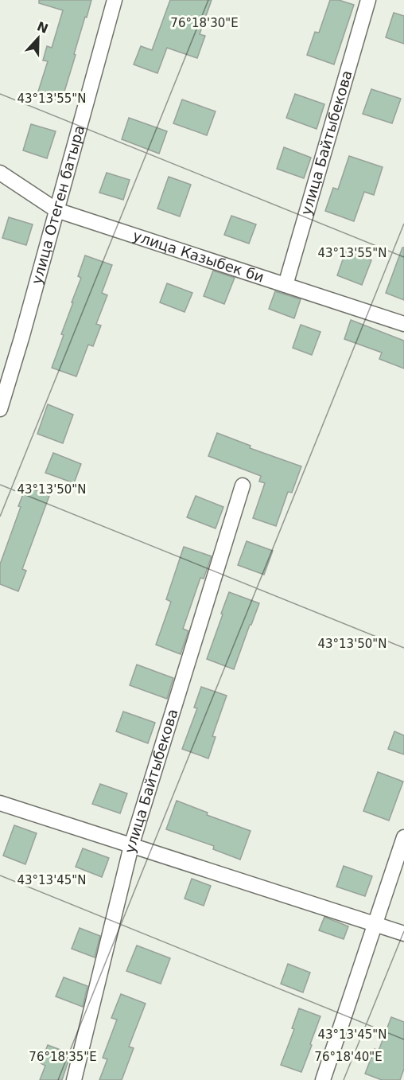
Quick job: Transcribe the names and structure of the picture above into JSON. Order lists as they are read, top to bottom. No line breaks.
{"streets":{"street":["улица Байтыбекова","улица Отеген батыра","улица Казыбек би"]},"crossings":[["улица Байтыбекова","улица Казыбек би"],["улица Отеген батыра","улица Казыбек би"]],"north":"top","coordinates":["76°18'30\"E","43°13'55\"N","43°13'50\"N","43°13'45\"N","76°18'35\"E","76°18'40\"E"]}
